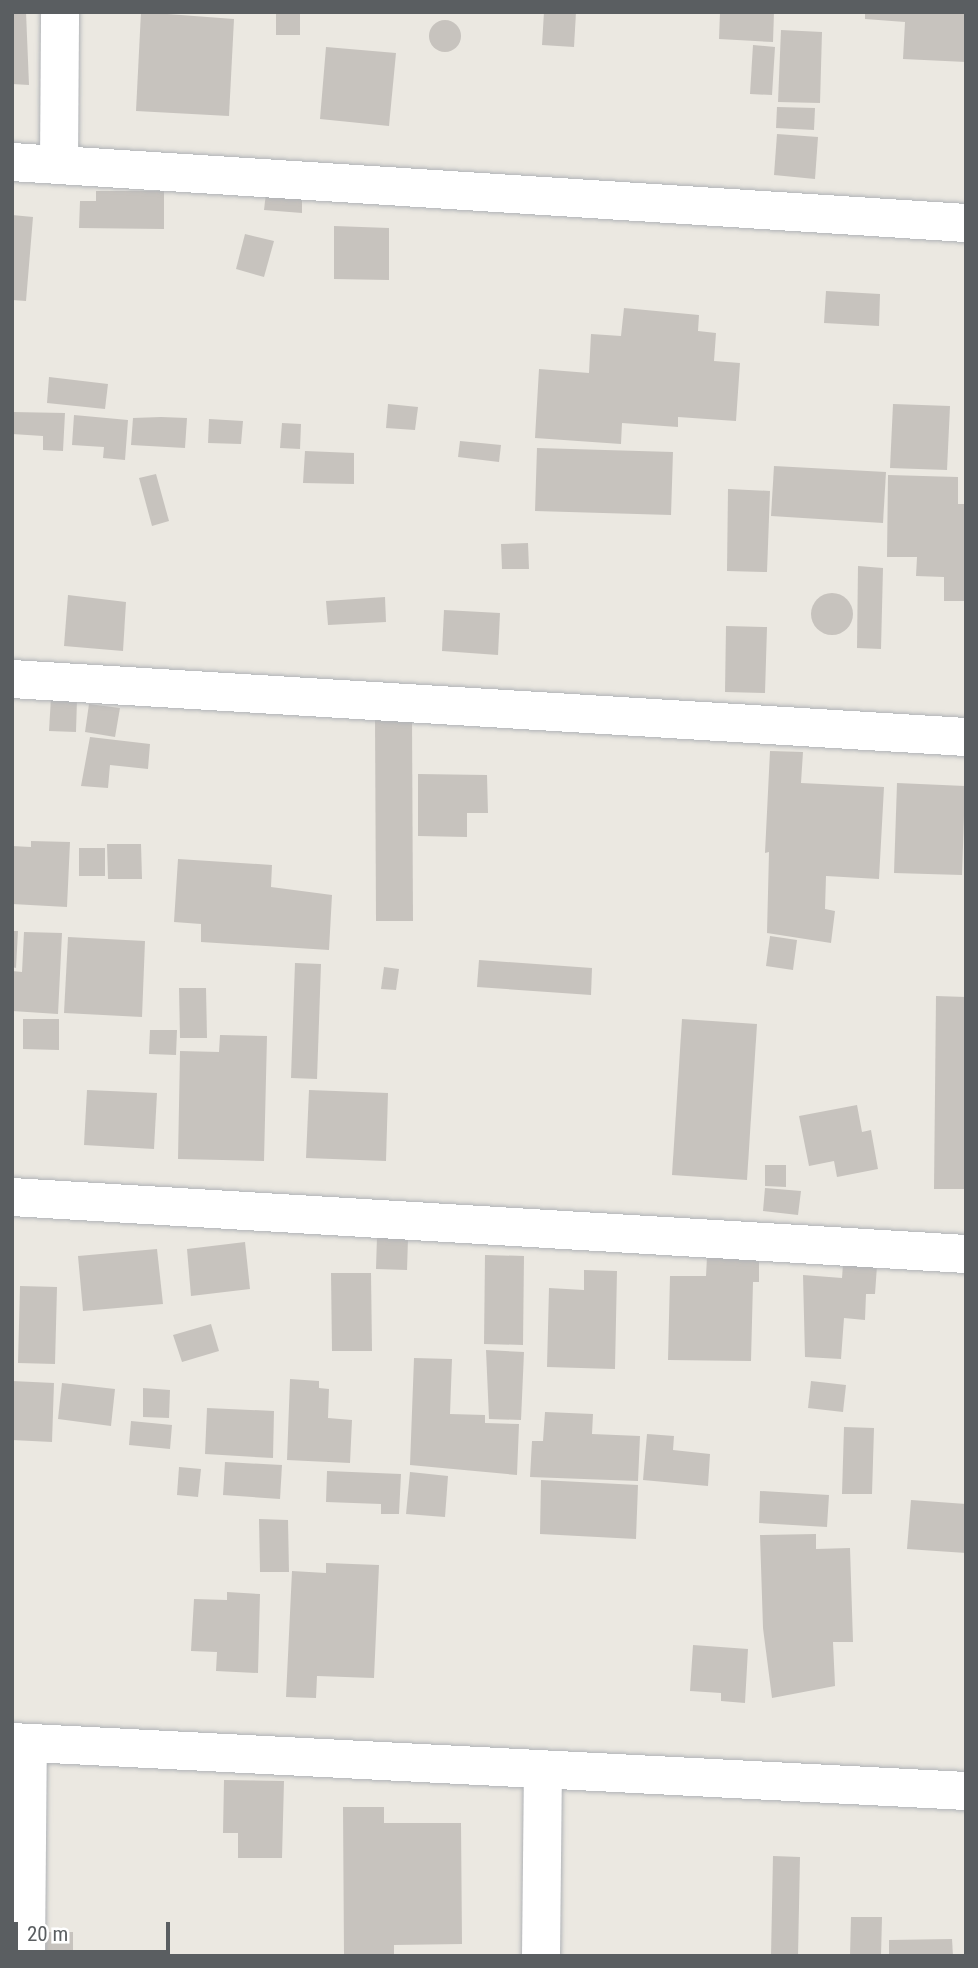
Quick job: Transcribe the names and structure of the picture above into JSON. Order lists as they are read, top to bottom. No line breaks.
{"scale_bar":"20 m"}
